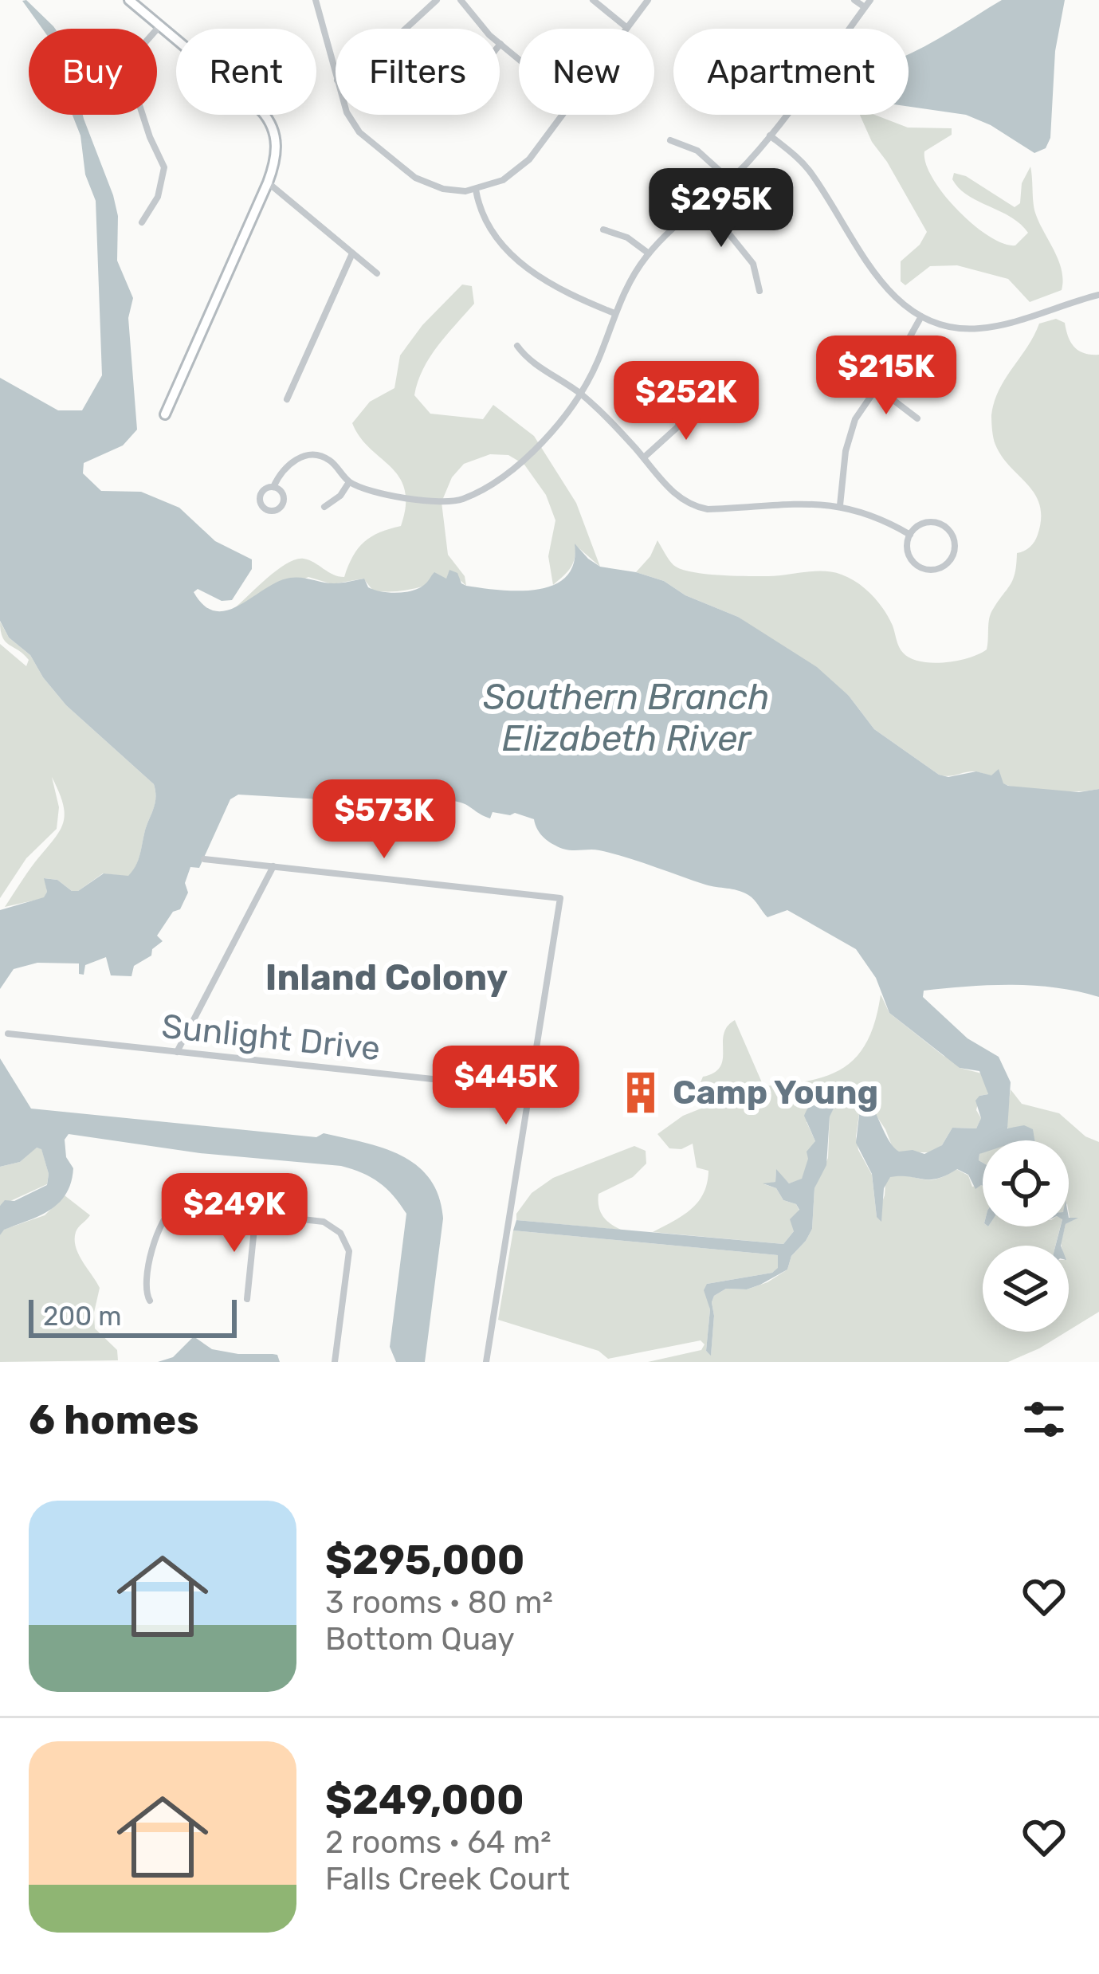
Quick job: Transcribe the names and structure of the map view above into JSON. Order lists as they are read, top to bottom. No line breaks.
{"streets":{"street":["Sunlight Drive"]},"districts":["Inland Colony"],"water":["Southern Branch Elizabeth River"],"places":{"building":["Camp Young"]},"scale_bar":"200 m","page":{"chip":["Buy","Rent","Filters","New","Apartment"],"price":["$295K","$215K","$252K","$573K","$445K","$249K"],"scale":"200 m","heading":"6 homes","list":[{"name":"$295,000","note":"3 rooms · 80 m² · Bottom Quay"},{"name":"$249,000","note":"2 rooms · 64 m² · Falls Creek Court"}]}}
